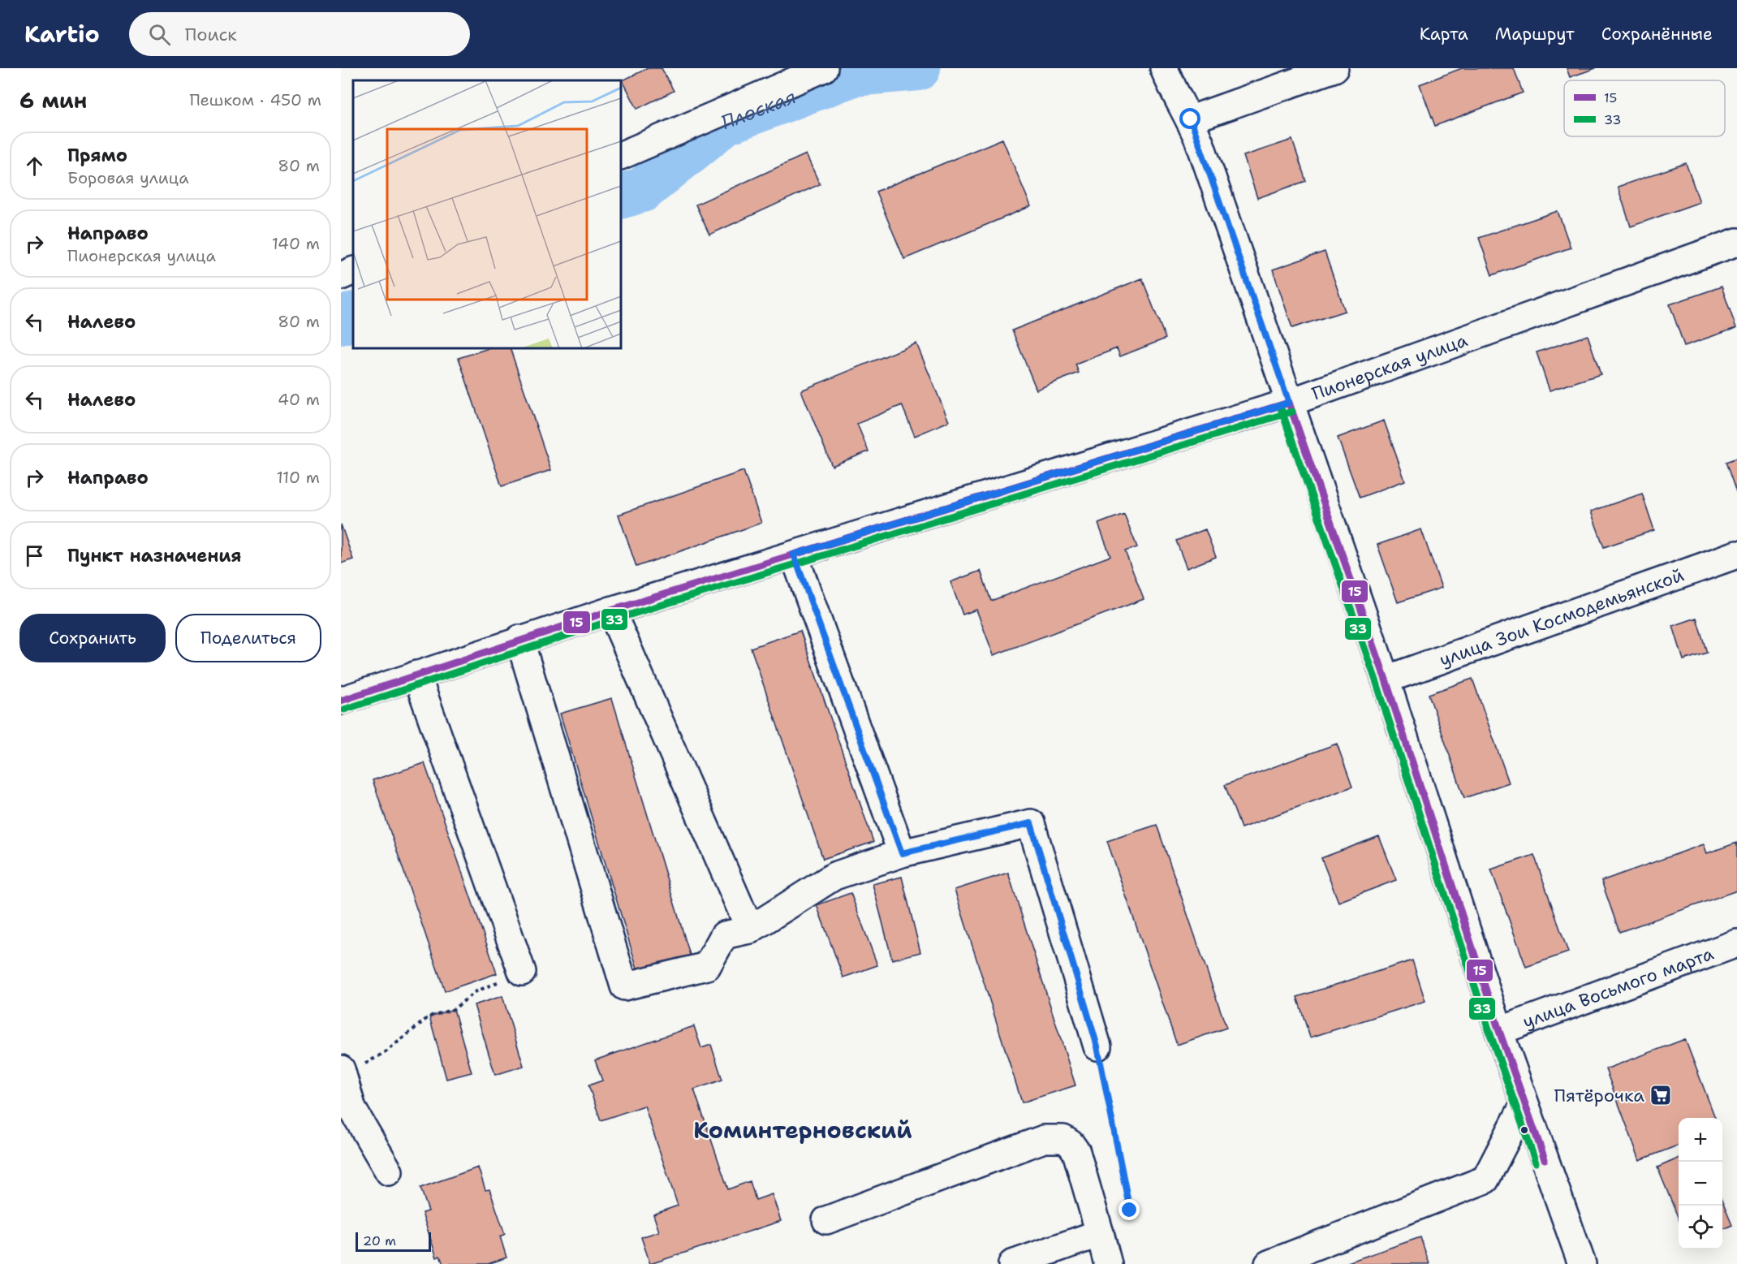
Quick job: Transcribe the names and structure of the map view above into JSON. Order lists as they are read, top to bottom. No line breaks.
{"streets":{"street":["Пионерская улица","улица Зои Космодемьянской","улица Восьмого марта"]},"districts":["Коминтерновский"],"water":["Плоская"],"places":{"supermarket":["Пятёрочка"]},"lines":["transit line 15","transit line 33"],"legend":["15","33"],"scale_bar":"20 m","page":{"header":"Kartio","search":"Поиск","nav":["Карта","Маршрут","Сохранённые"],"heading":["6 мин","Пешком · 450 m"],"list":[["Прямо","Боровая улица","80 m"],["Направо","Пионерская улица","140 m"],["Налево","80 m"],["Налево","40 m"],["Направо","110 m"],"Пункт назначения"],"buttons":["Сохранить","Поделиться"],"map_buttons":["+","−"],"scale":"20 m"}}
